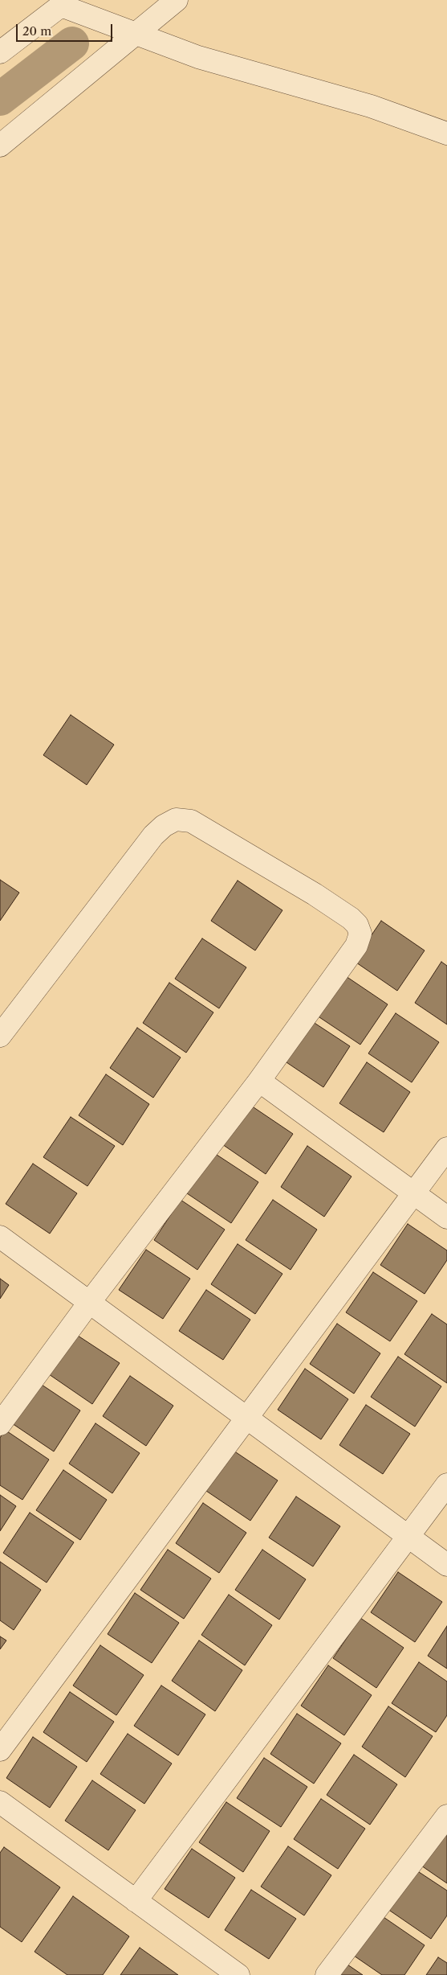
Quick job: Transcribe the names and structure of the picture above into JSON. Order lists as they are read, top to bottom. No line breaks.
{"scale_bar":"20 m"}
